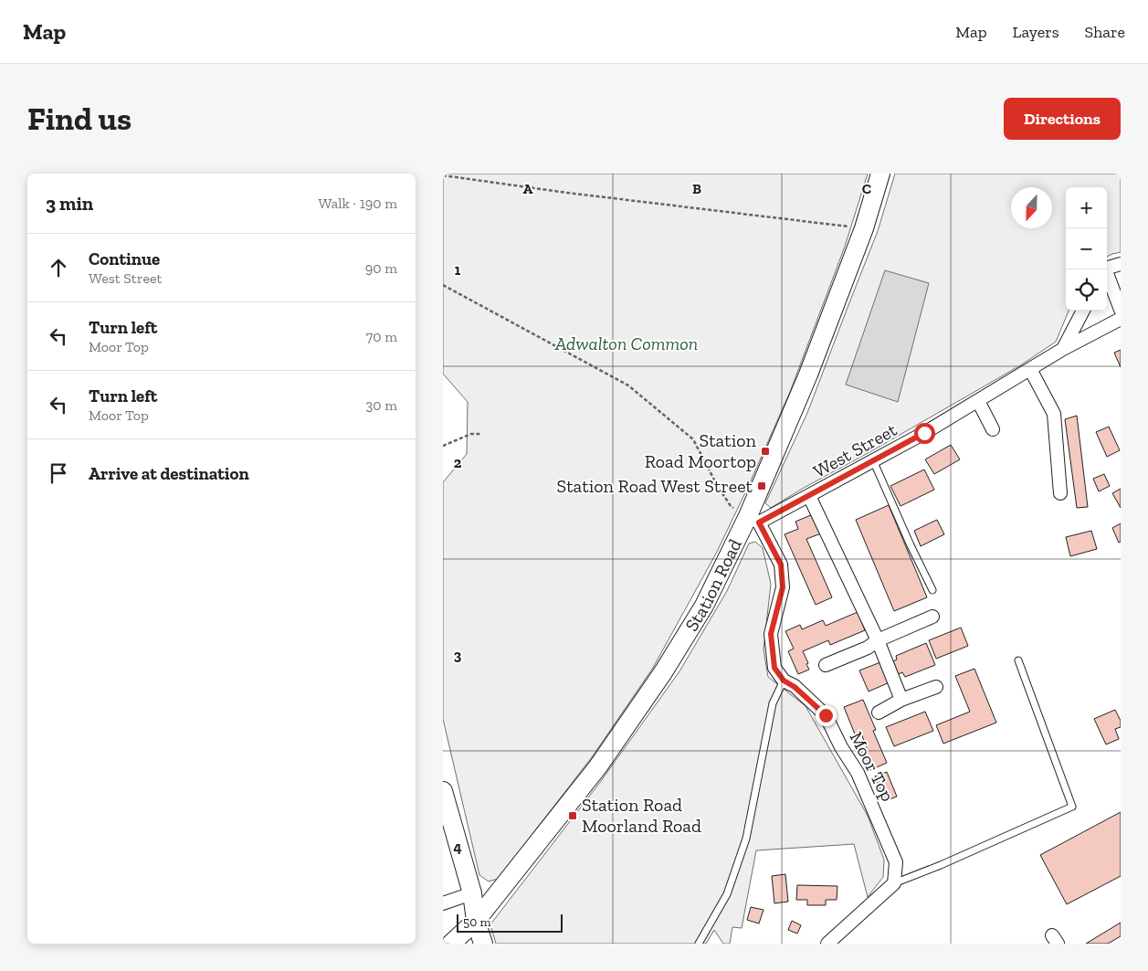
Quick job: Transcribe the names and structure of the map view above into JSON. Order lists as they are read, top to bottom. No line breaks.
{"streets":{"main road":["Station Road"],"street":["West Street","Moor Top"]},"crossings":[["West Street","Station Road"],["West Street","Moor Top"],["Station Road","Moor Top"]],"parks":["Adwalton Common"],"places":{"transit":["Station Road Moortop","Station Road West Street","Station Road Moorland Road"]},"scale_bar":"50 m","north":"bottom","page":{"header":"Map","nav":["Map","Layers","Share"],"buttons":"Directions","title":"Find us","heading":["3 min","Walk · 190 m"],"map_buttons":["+","−"],"list":[["Continue","West Street","90 m"],["Turn left","Moor Top","70 m"],["Turn left","Moor Top","30 m"],"Arrive at destination"],"scale":"50 m"},"grid":{"columns":["A","B","C"],"rows":["1","2","3","4"]}}
